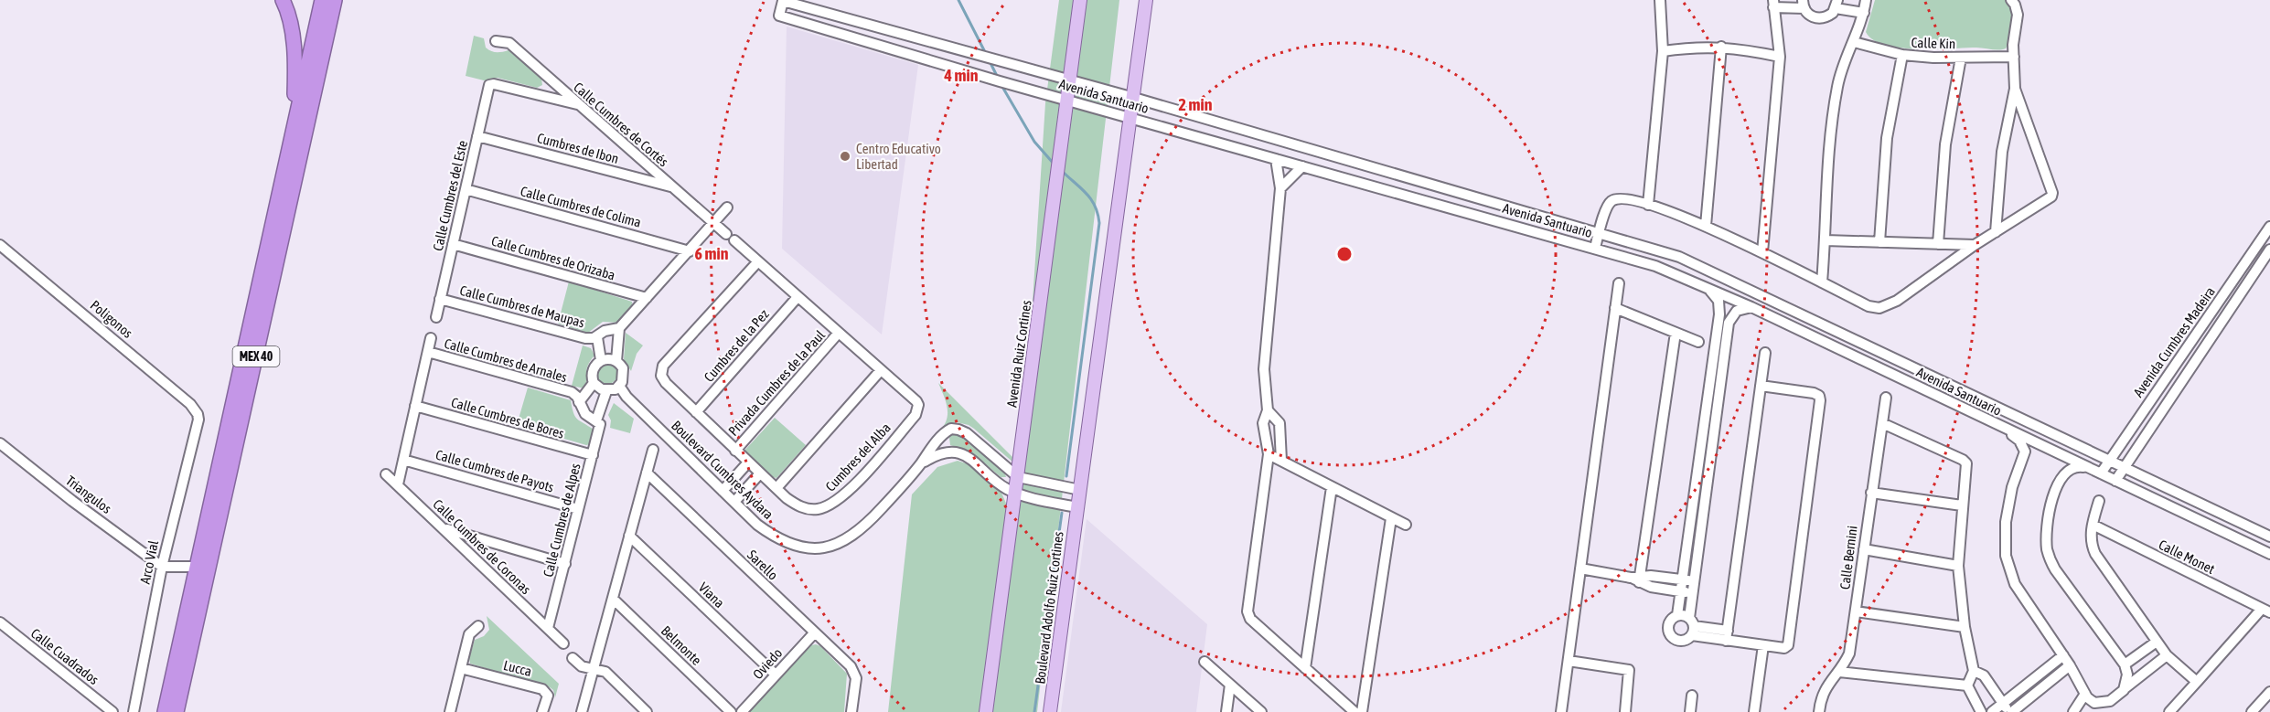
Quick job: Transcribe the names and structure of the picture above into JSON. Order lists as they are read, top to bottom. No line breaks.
{"streets":{"highway":["MEX 40"],"main road":["Avenida Ruiz Cortines","Boulevard Adolfo Ruiz Cortines"],"street":["Calle Kin","Avenida Santuario","Calle Cumbres de Cortés","Cumbres de Ibon","Calle Cumbres del Este","Calle Cumbres de Colima","Calle Cumbres de Orizaba","Calle Cumbres de Maupas","Poligonos","Avenida Cumbres Madeira","Cumbres de la Pez","Calle Cumbres de Arnales","Privada Cumbres de la Paul","Calle Cumbres de Bores","Cumbres del Alba","Boulevard Cumbres Aydara","Calle Cumbres de Payots","Triangulos","Calle Cumbres de Alpes","Calle Cumbres de Coronas","Calle Monet","Calle Bernini","Arco Vial","Sarello","Viana","Belmonte","Calle Cuadrados","Oviedo","Lucca"]},"crossings":[["Avenida Santuario","Avenida Cumbres Madeira"],["Avenida Santuario","Avenida Ruiz Cortines"],["Calle Cumbres de Cortés","Cumbres de Ibon"],["Calle Cumbres de Cortés","Calle Cumbres del Este"],["Calle Cumbres de Cortés","Cumbres del Alba"],["Cumbres de Ibon","Calle Cumbres del Este"],["Calle Cumbres del Este","Calle Cumbres de Colima"],["Calle Cumbres del Este","Calle Cumbres de Orizaba"],["Calle Cumbres del Este","Calle Cumbres de Maupas"],["Poligonos","Arco Vial"],["Cumbres de la Pez","Cumbres del Alba"],["Avenida Ruiz Cortines","Boulevard Cumbres Aydara"],["Calle Cumbres de Arnales","Calle Cumbres de Alpes"],["Privada Cumbres de la Paul","Cumbres del Alba"],["Calle Cumbres de Bores","Calle Cumbres de Alpes"],["Boulevard Cumbres Aydara","Calle Cumbres de Alpes"],["Calle Cumbres de Payots","Calle Cumbres de Alpes"],["Triangulos","Arco Vial"],["Calle Cumbres de Alpes","Calle Cumbres de Coronas"],["Sarello","Oviedo"],["Viana","Oviedo"]],"places":["Centro Educativo Libertad"],"rings":["4 min","2 min","6 min"]}
